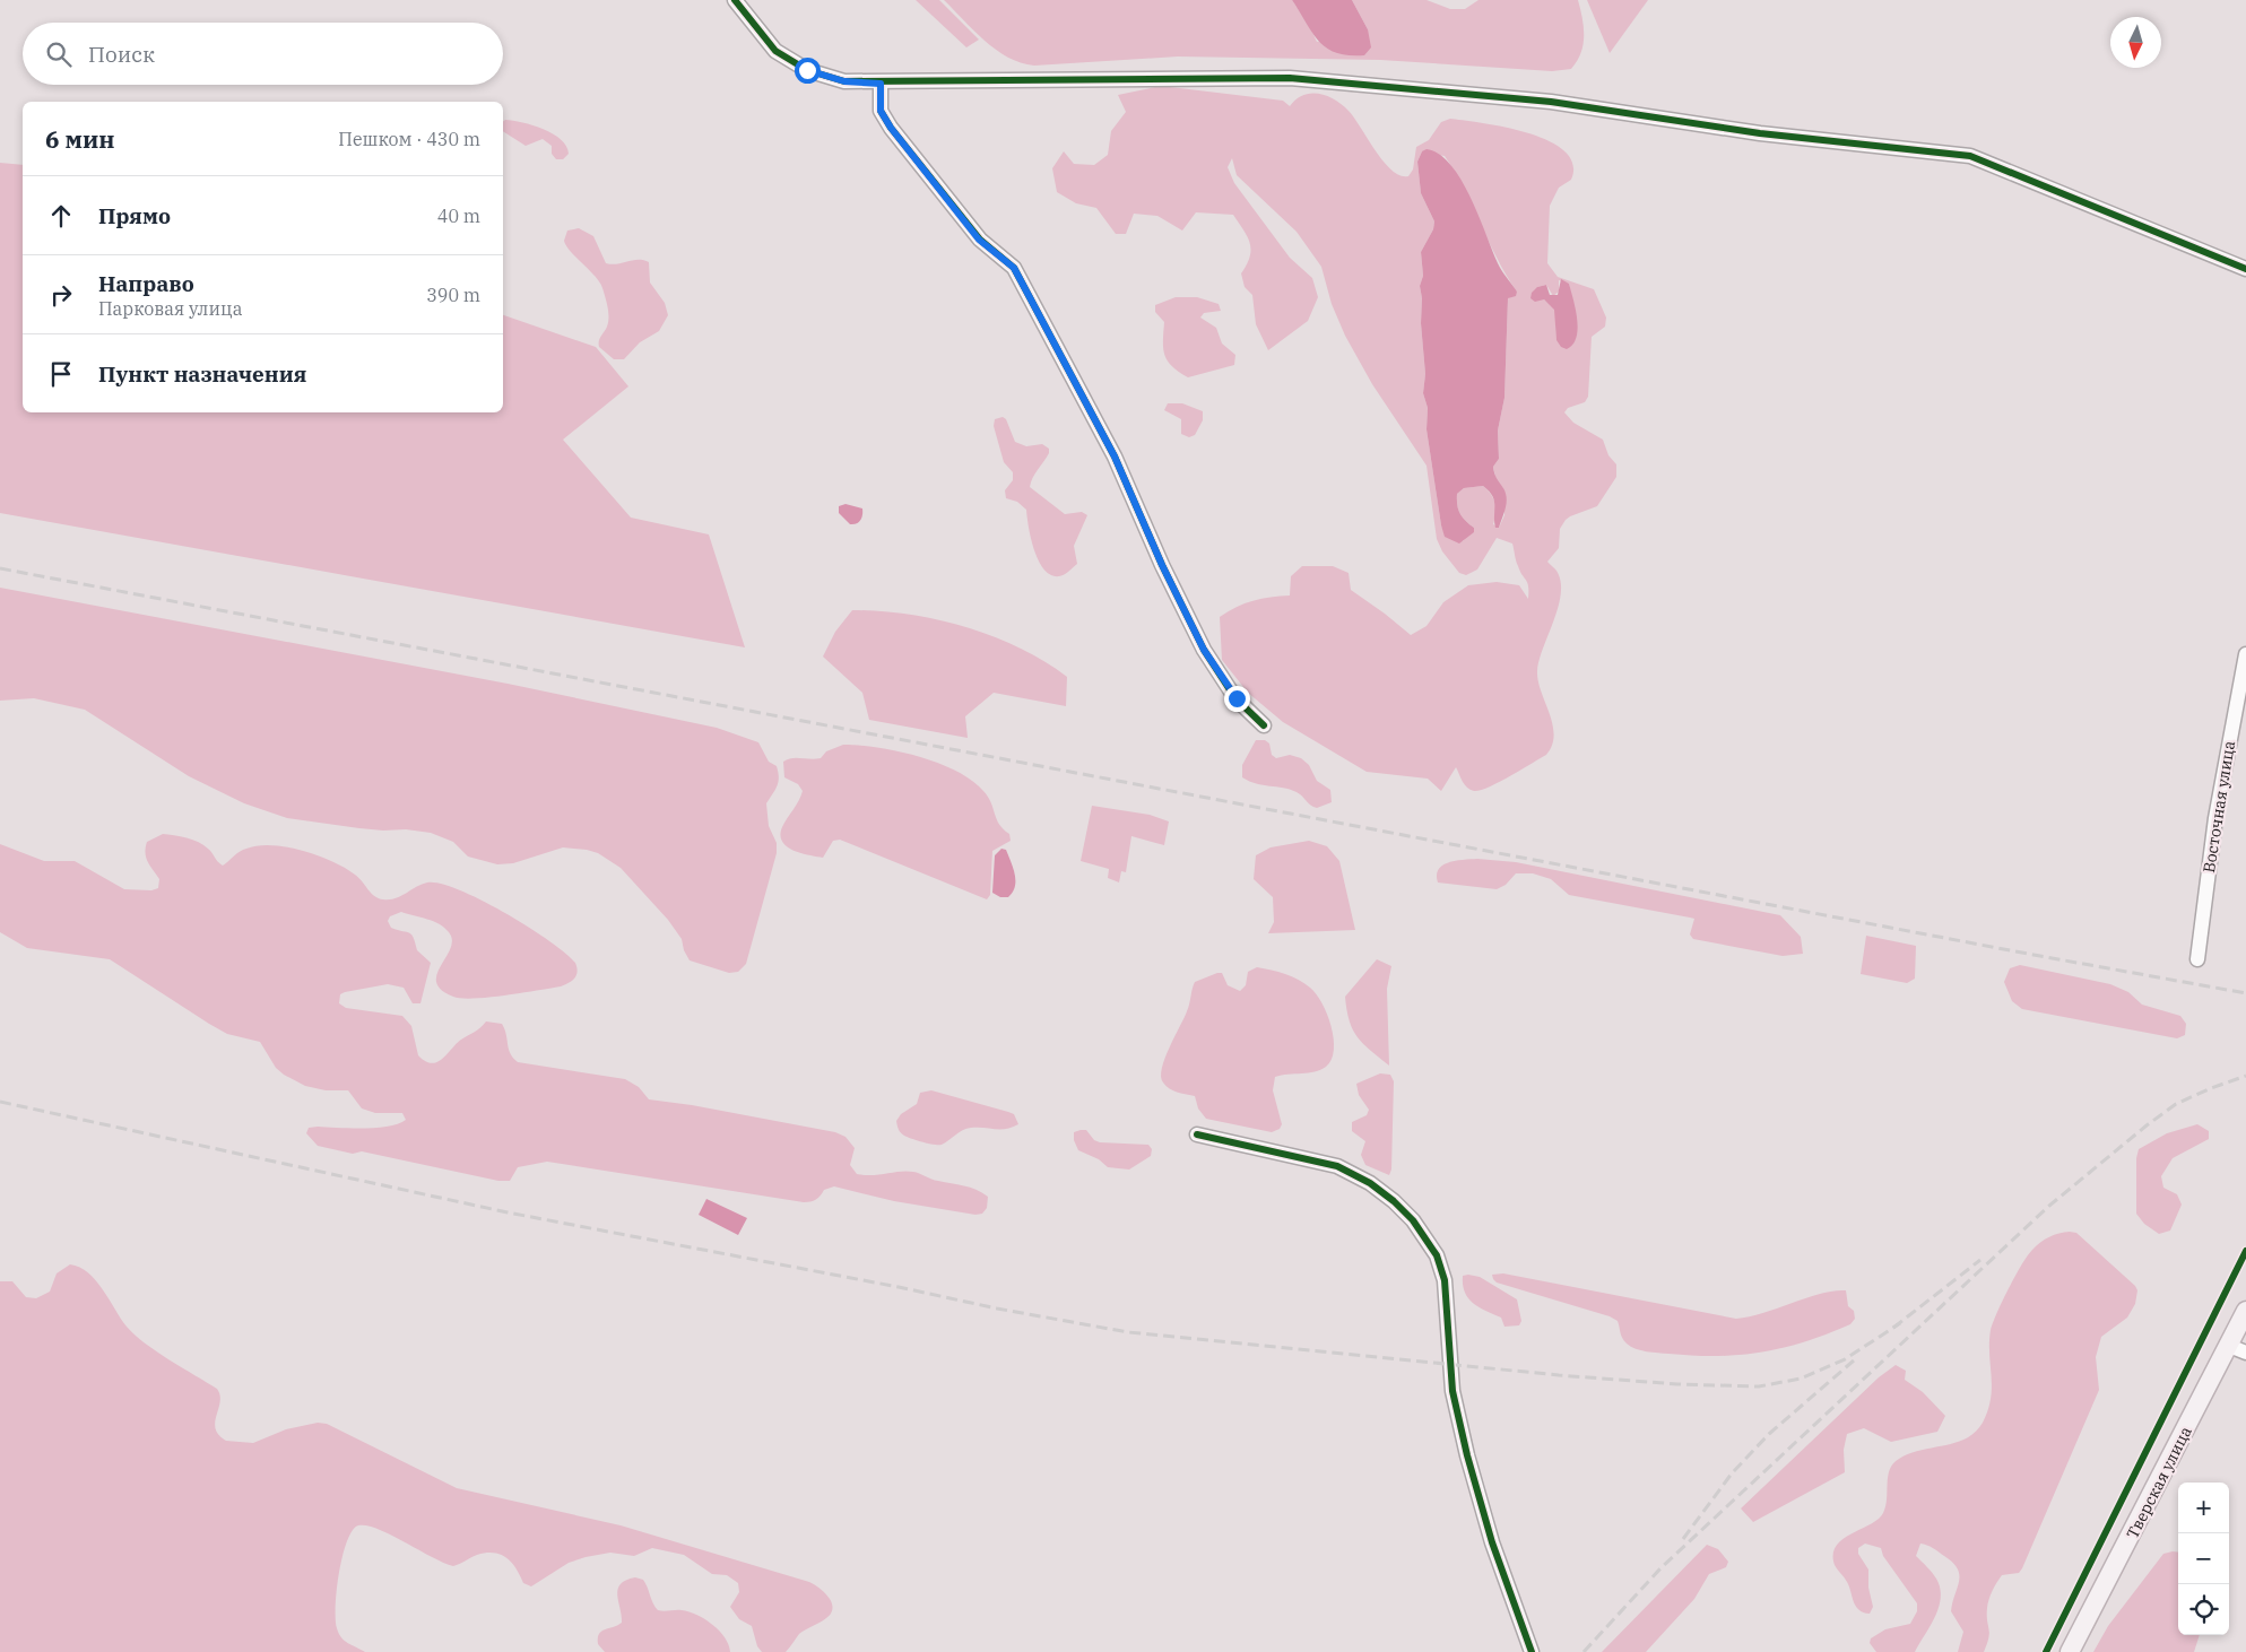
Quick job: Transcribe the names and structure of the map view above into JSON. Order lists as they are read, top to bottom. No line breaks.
{"streets":{"main road":["Тверская улица"],"street":["Восточная улица"]},"north":"bottom","page":{"search":"Поиск","heading":["6 мин","Пешком · 430 m"],"list":[["Прямо","40 m"],["Направо","Парковая улица","390 m"],"Пункт назначения"],"map_buttons":["+","−"]}}
